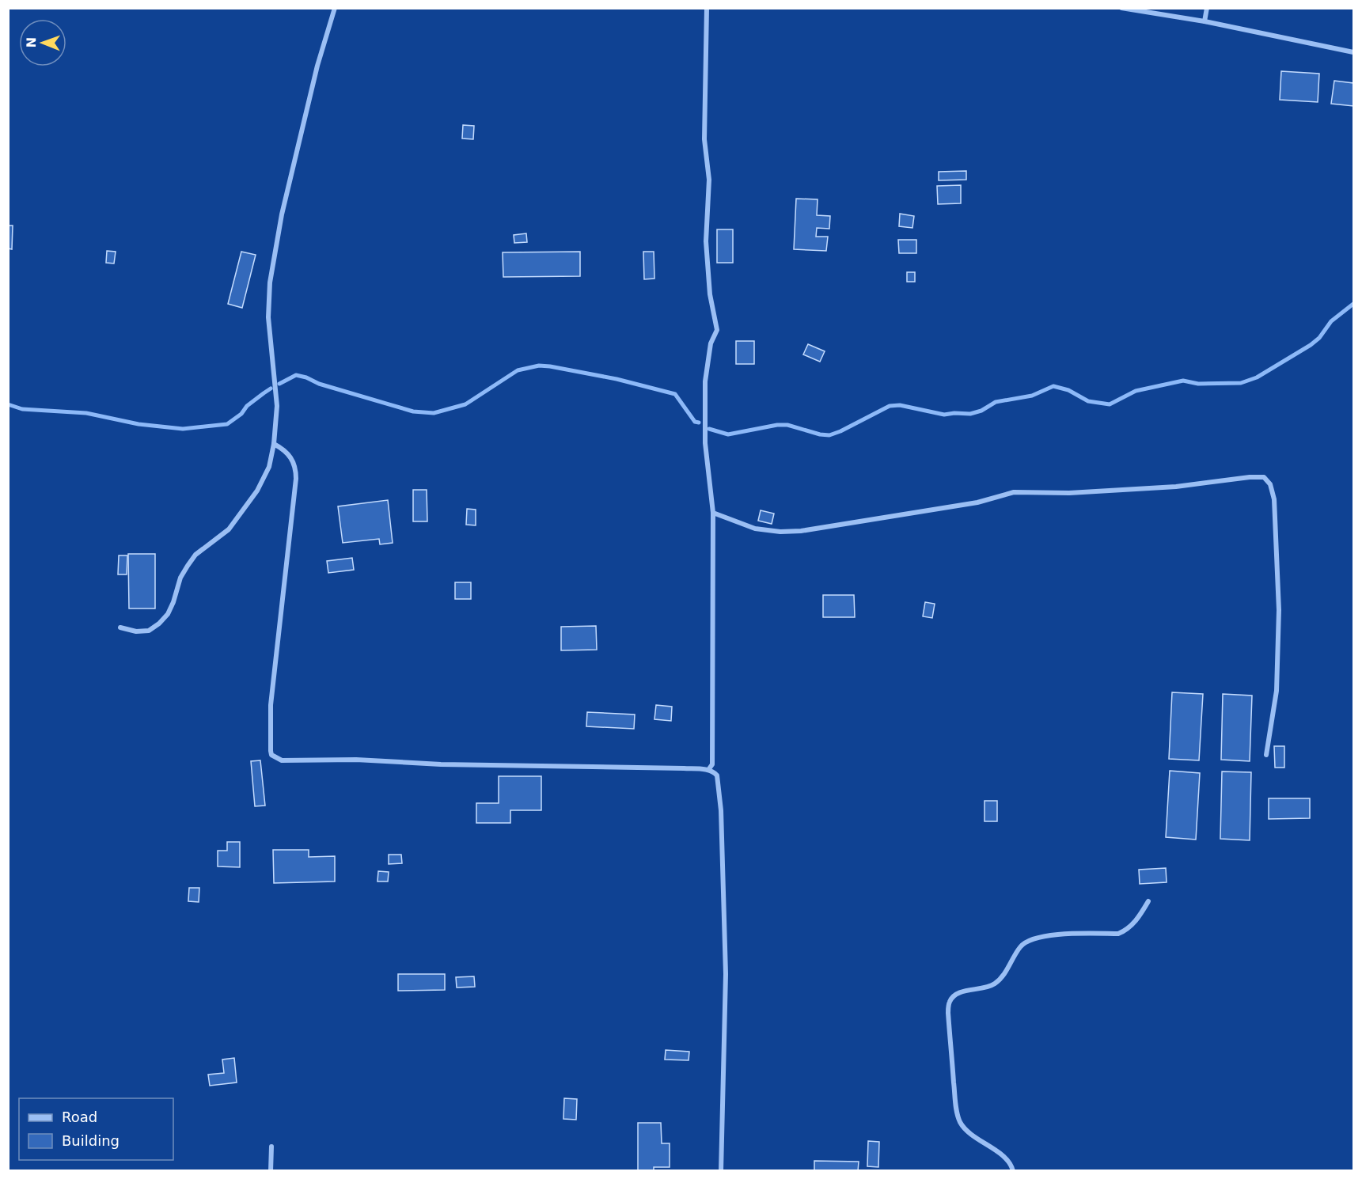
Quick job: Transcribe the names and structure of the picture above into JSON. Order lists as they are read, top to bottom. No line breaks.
{"legend":["Road","Building"],"north":"left"}
